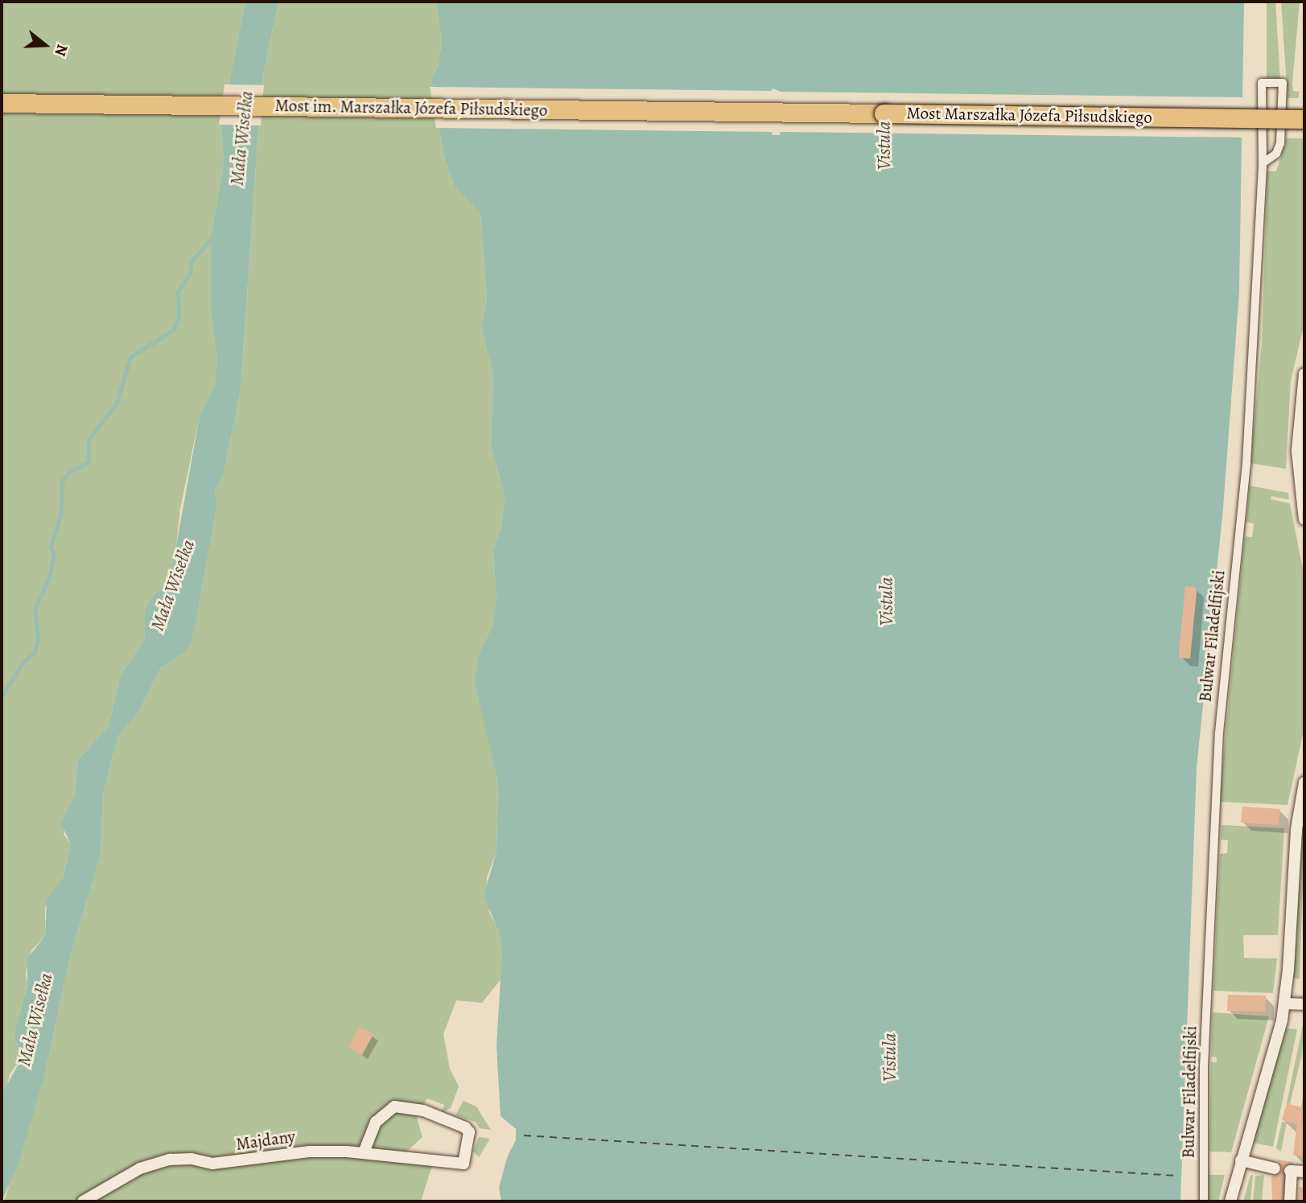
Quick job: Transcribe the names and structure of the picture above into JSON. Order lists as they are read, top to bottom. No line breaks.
{"streets":{"main road":["Most im. Marszałka Józefa Piłsudskiego","Most Marszałka Józefa Piłsudskiego"],"street":["Bulwar Filadelfijski","Majdany"]},"crossings":[["Most im. Marszałka Józefa Piłsudskiego","Most Marszałka Józefa Piłsudskiego"]],"water":["Mała Wisełka","Vistula"],"north":"right"}
